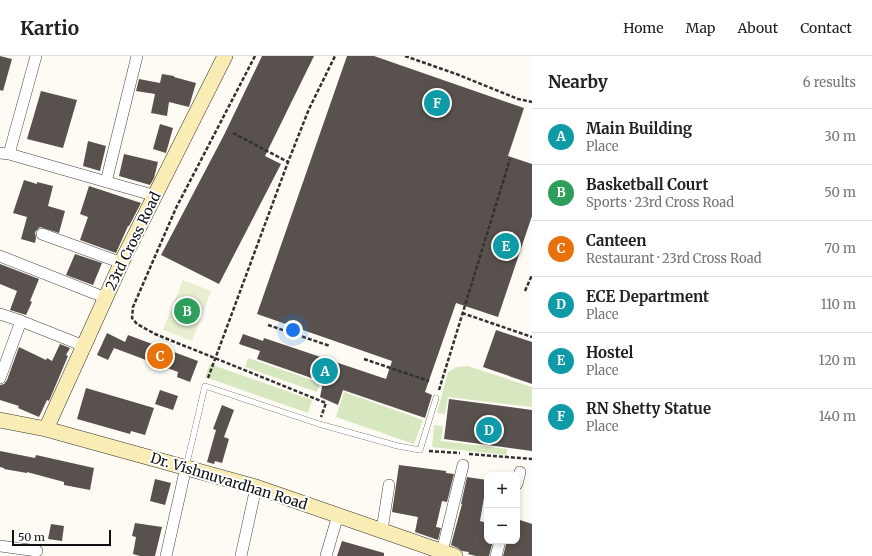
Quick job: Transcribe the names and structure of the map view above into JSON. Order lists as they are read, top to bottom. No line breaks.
{"streets":{"main road":["23rd Cross Road","Dr. Vishnuvardhan Road"]},"crossings":[["23rd Cross Road","Dr. Vishnuvardhan Road"]],"scale_bar":"50 m","page":{"header":"Kartio","nav":["Home","Map","About","Contact"],"heading":["Nearby","6 results"],"pins":["F","E","B","C","A","D"],"list":[{"mark":"A","name":"Main Building","note":"Place","value":"30 m"},{"mark":"B","name":"Basketball Court","note":"Sports · 23rd Cross Road","value":"50 m"},{"mark":"C","name":"Canteen","note":"Restaurant · 23rd Cross Road","value":"70 m"},{"mark":"D","name":"ECE Department","note":"Place","value":"110 m"},{"mark":"E","name":"Hostel","note":"Place","value":"120 m"},{"mark":"F","name":"RN Shetty Statue","note":"Place","value":"140 m"}],"map_buttons":["+","−"],"scale":"50 m"}}
